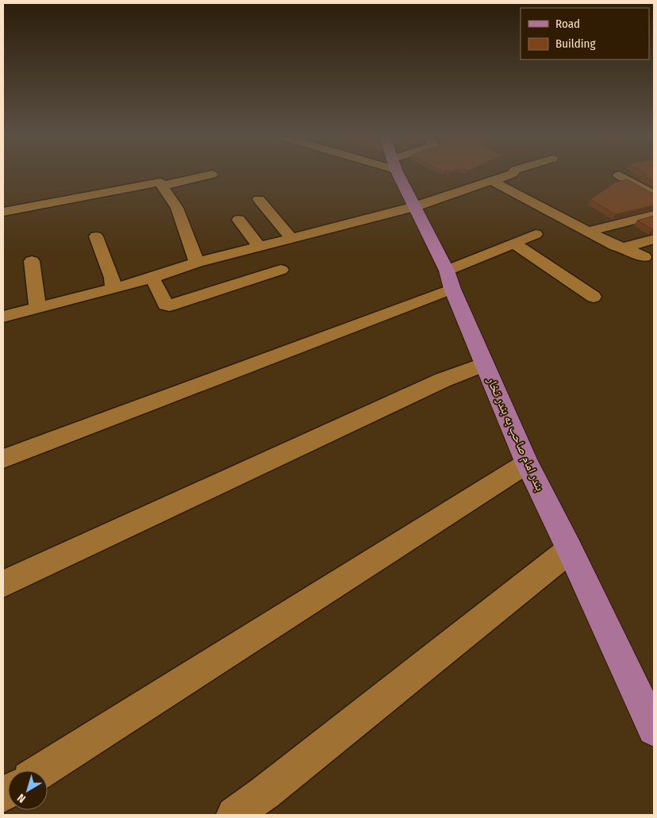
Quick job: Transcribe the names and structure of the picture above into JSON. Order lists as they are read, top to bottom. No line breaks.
{"streets":{"main road":["بندر امام صاحب به بندر تخار"]},"legend":["Road","Building"],"north":"bottom left"}
